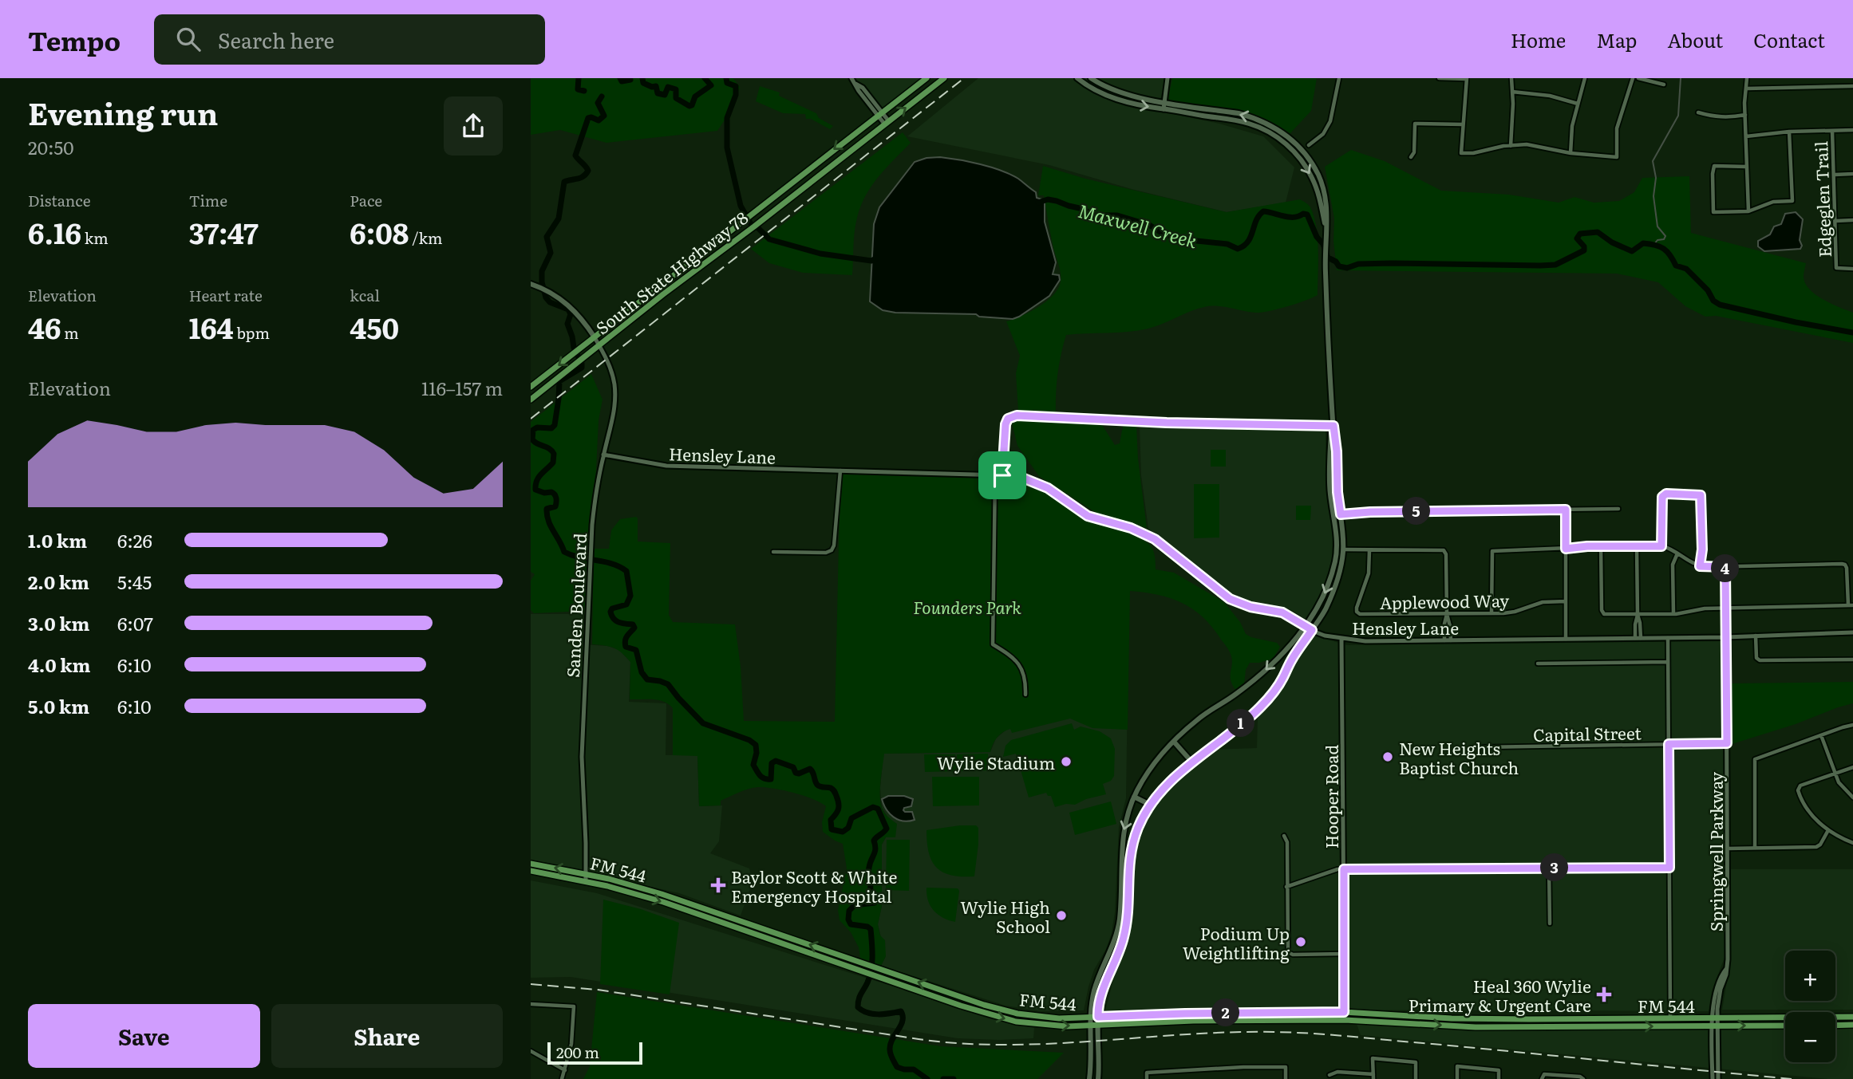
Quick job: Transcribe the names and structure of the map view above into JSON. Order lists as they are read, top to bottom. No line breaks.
{"streets":{"main road":["South State Highway 78","FM 544"],"street":["Edgeglen Trail","Hensley Lane","Applewood Way","Sanden Boulevard","Capital Street","Hooper Road","Springwell Parkway"]},"crossings":[["South State Highway 78","Sanden Boulevard"],["Hensley Lane","Sanden Boulevard"],["Hensley Lane","Hooper Road"],["Hensley Lane","Springwell Parkway"],["Sanden Boulevard","FM 544"],["Capital Street","Springwell Parkway"],["Hooper Road","FM 544"],["Springwell Parkway","FM 544"]],"water":["Maxwell Creek"],"parks":["Founders Park"],"places":{"other":["New Heights Baptist Church","Wylie Stadium","Wylie High School","Podium Up Weightlifting"],"health":["Baylor Scott & White Emergency Hospital","Heal 360 Wylie Primary & Urgent Care"]},"scale_bar":"200 m","page":{"header":"Tempo","search":"Search here","nav":["Home","Map","About","Contact"],"heading":["Evening run","20:50"],"stats":[["Distance","6.16 km"],["Time","37:47"],["Pace","6:08 /km"],["Elevation","46 m"],["Heart rate","164 bpm"],["kcal","450"]],"chart":["Elevation","116–157 m"],"pins":["5","4","1","3","2"],"list":[{"name":"1.0 km","note":"6:26"},{"name":"2.0 km","note":"5:45"},{"name":"3.0 km","note":"6:07"},{"name":"4.0 km","note":"6:10"},{"name":"5.0 km","note":"6:10"}],"map_buttons":["+","−"],"buttons":["Save","Share"],"scale":"200 m"}}
